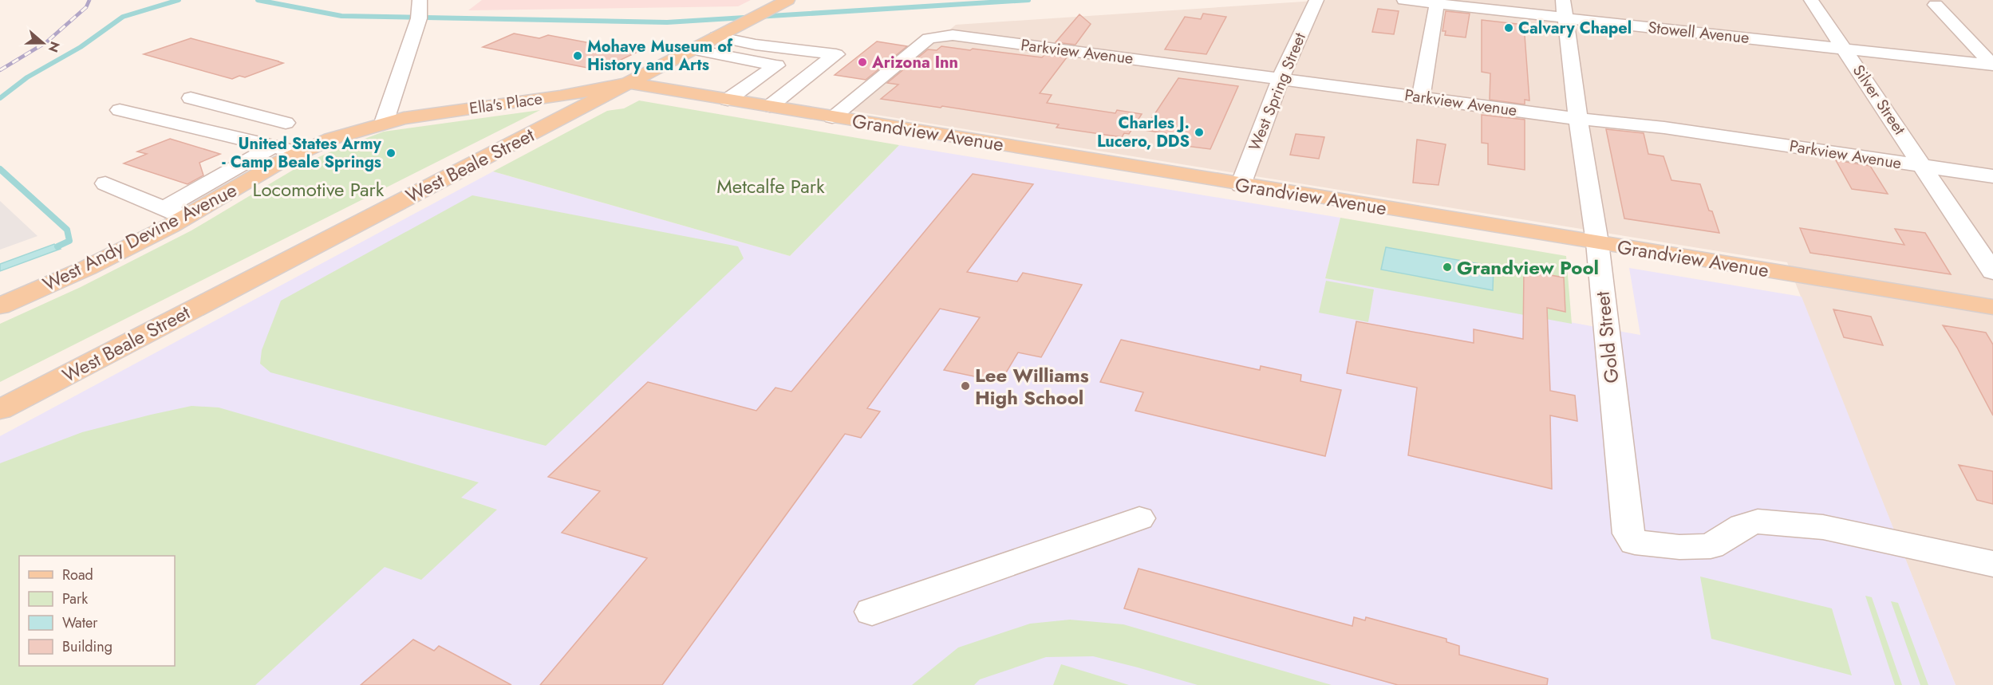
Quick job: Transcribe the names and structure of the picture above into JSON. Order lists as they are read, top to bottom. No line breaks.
{"streets":{"main road":["Ella's Place","Grandview Avenue","West Beale Street","West Andy Devine Avenue"],"street":["Stowell Avenue","Parkview Avenue","West Spring Street","Silver Street","Gold Street"]},"crossings":[["Stowell Avenue","Silver Street"],["Stowell Avenue","Gold Street"],["Parkview Avenue","West Spring Street"],["Parkview Avenue","Silver Street"],["Parkview Avenue","Grandview Avenue"],["Parkview Avenue","Gold Street"],["West Spring Street","Grandview Avenue"],["Ella's Place","Grandview Avenue"],["Ella's Place","West Beale Street"],["Ella's Place","West Andy Devine Avenue"],["Grandview Avenue","West Beale Street"],["Grandview Avenue","Gold Street"]],"parks":["Metcalfe Park","Locomotive Park"],"places":["Calvary Chapel","Mohave Museum of History and Arts","Arizona Inn","Charles J. Lucero, DDS","United States Army - Camp Beale Springs","Grandview Pool","Lee Williams High School"],"legend":["Road","Park","Water","Building"],"north":"right"}
